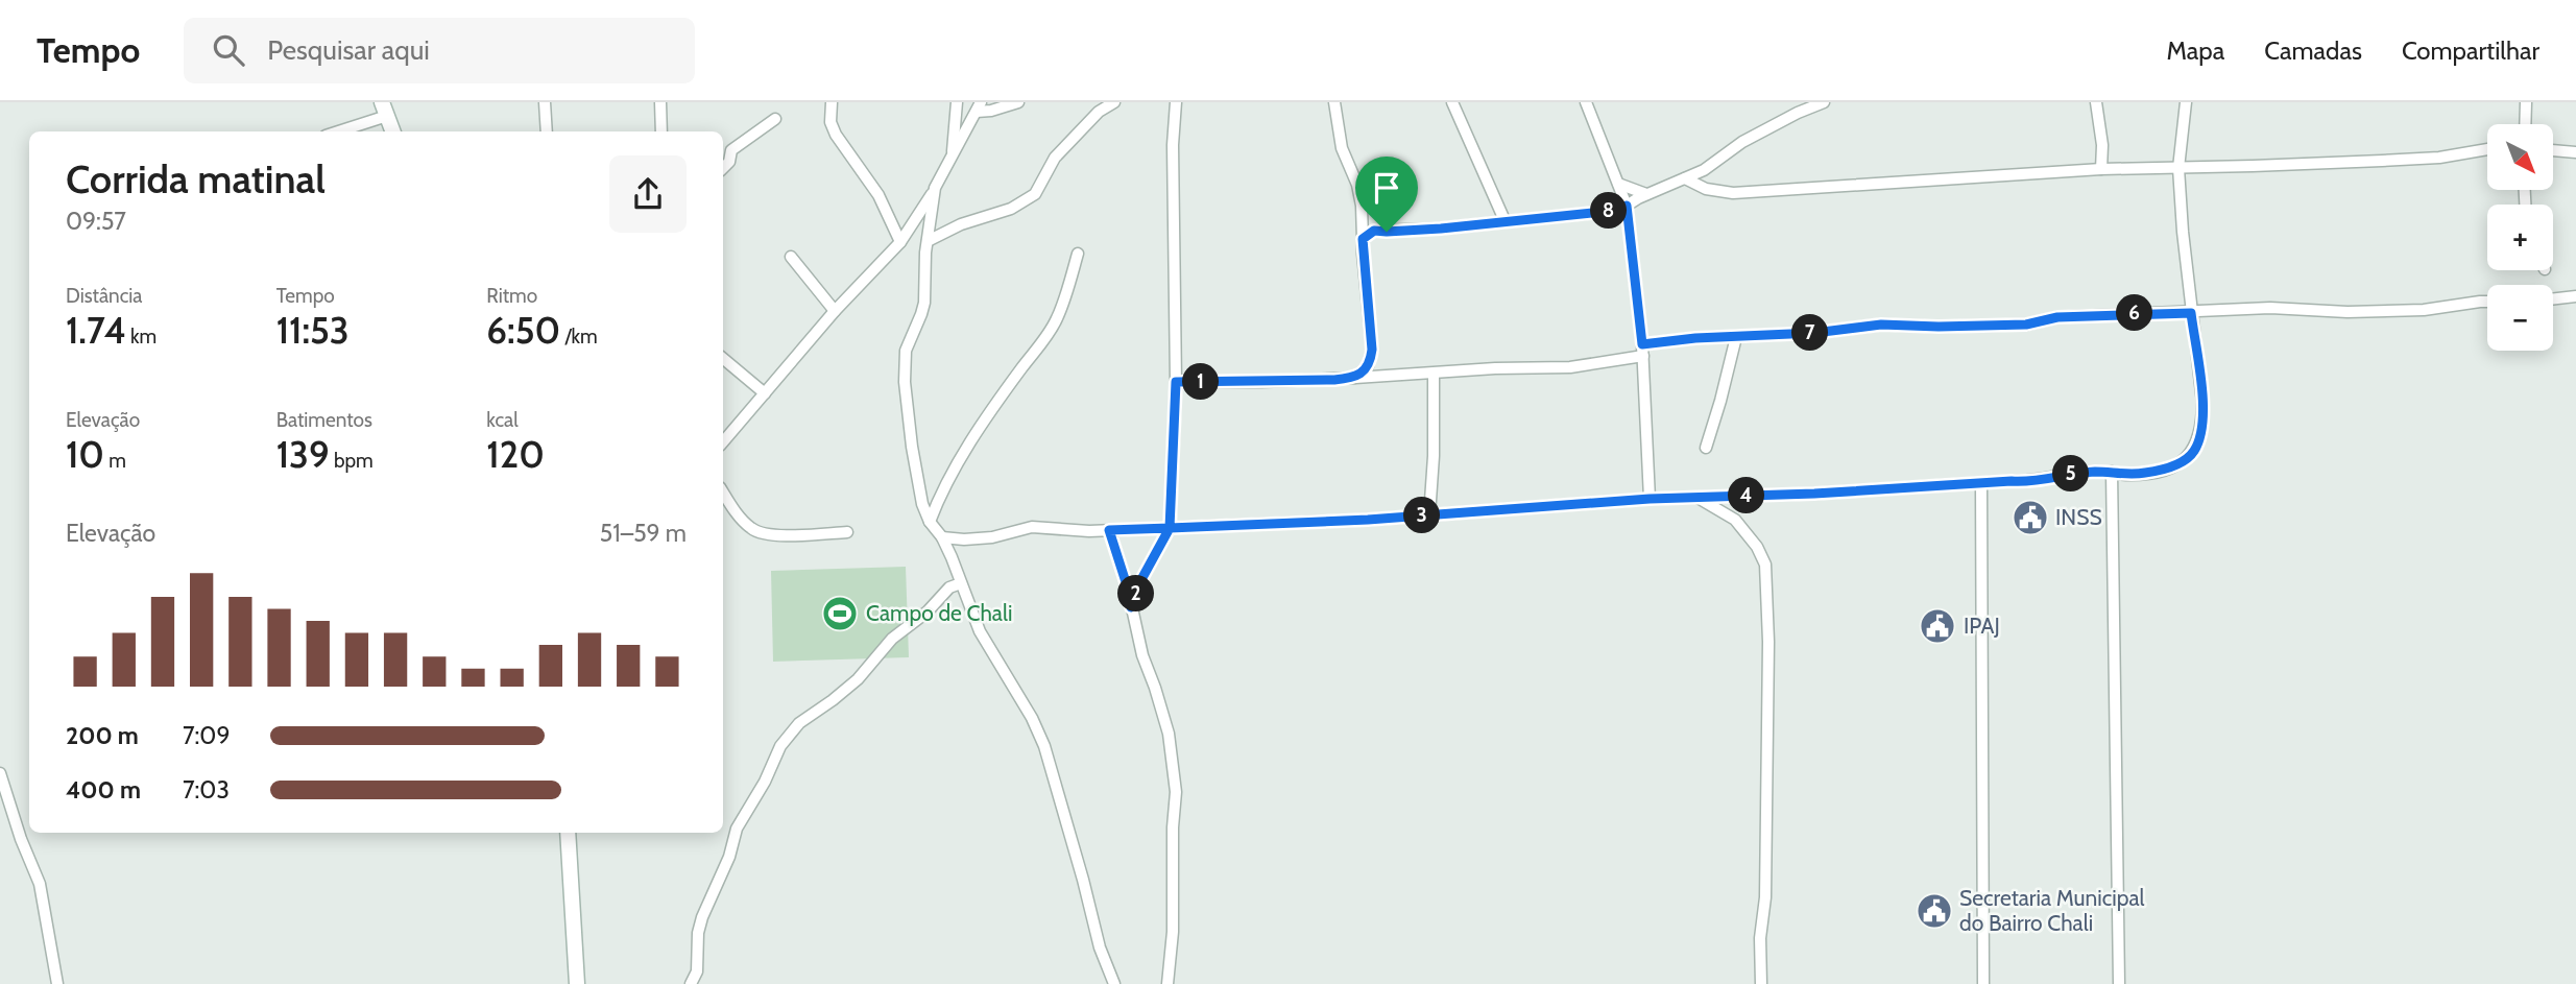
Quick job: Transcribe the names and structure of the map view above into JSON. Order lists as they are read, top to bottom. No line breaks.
{"places":{"public building":["INSS","IPAJ","Secretaria Municipal do Bairro Chali"],"sports":["Campo de Chali"]},"north":"bottom right","page":{"header":"Tempo","search":"Pesquisar aqui","nav":["Mapa","Camadas","Compartilhar"],"map_buttons":["+","−"],"heading":["Corrida matinal","09:57"],"pins":["8","6","7","1","5","4","3","2"],"stats":[["Distância","1.74 km"],["Tempo","11:53"],["Ritmo","6:50 /km"],["Elevação","10 m"],["Batimentos","139 bpm"],["kcal","120"]],"chart":["Elevação","51–59 m"],"list":[{"name":"200 m","note":"7:09"},{"name":"400 m","note":"7:03"}]}}
